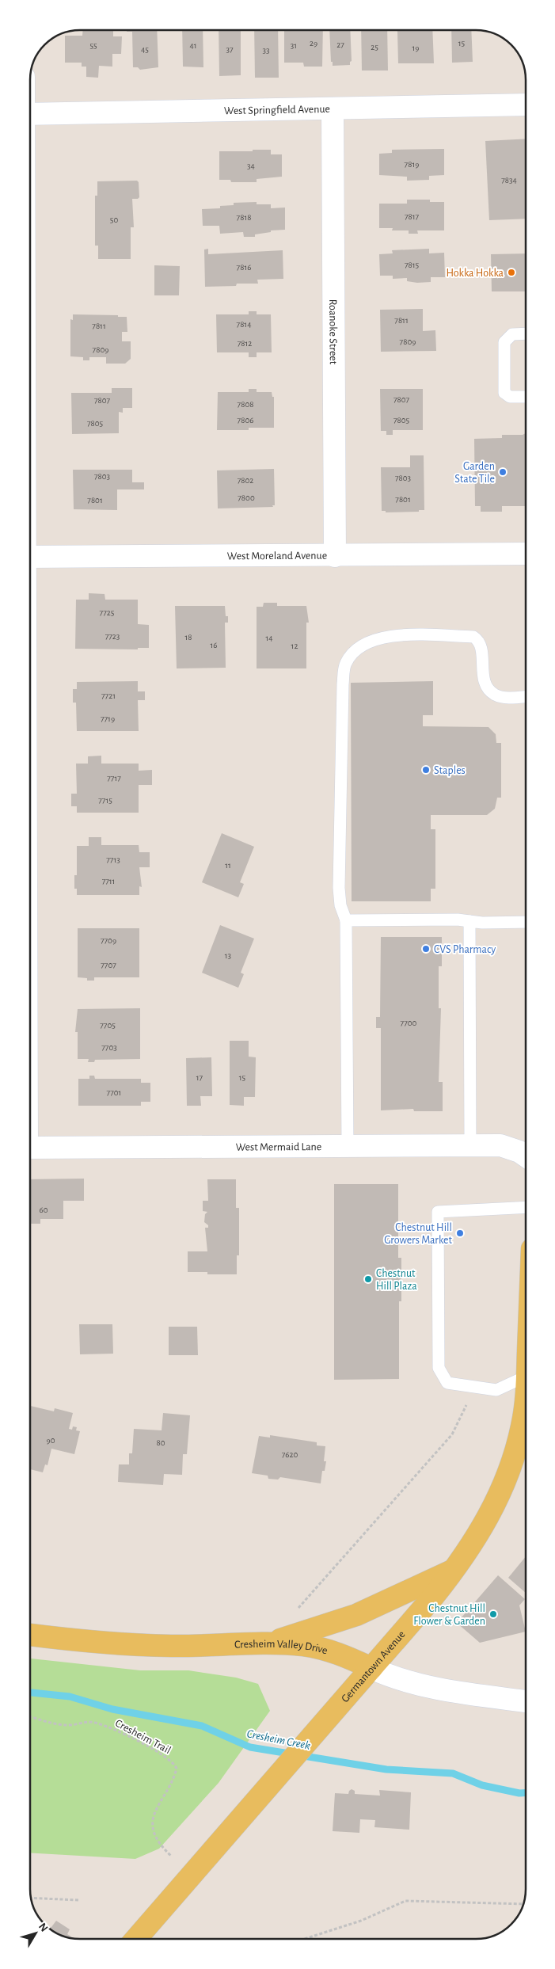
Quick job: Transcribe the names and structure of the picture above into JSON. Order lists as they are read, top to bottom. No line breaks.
{"streets":{"main road":["Cresheim Valley Drive","Germantown Avenue"],"street":["West Springfield Avenue","Roanoke Street","West Moreland Avenue","West Mermaid Lane"],"path":["Cresheim Trail"]},"crossings":[["West Springfield Avenue","Roanoke Street"],["Roanoke Street","West Moreland Avenue"],["Cresheim Valley Drive","Germantown Avenue"]],"water":["Cresheim Creek"],"places":["Hokka Hokka","Garden State Tile","Staples","CVS Pharmacy","Chestnut Hill Growers Market","Chestnut Hill Plaza","Chestnut Hill Flower & Garden"],"house_numbers":["29","15","27","55","41","31","25","19","45","37","33","7819","34","7834","7817","7818","50","7815","7816","7811","7814","7811","7809","7812","7809","7807","7807","7808","7806","7805","7805","7803","7803","7802","7800","7801","7801","7725","7723","18","14","16","12","7721","7719","7717","7715","7713","11","7711","7709","13","7707","7700","7705","7703","17","15","7701","60","90","80","7620"],"north":"top right"}
